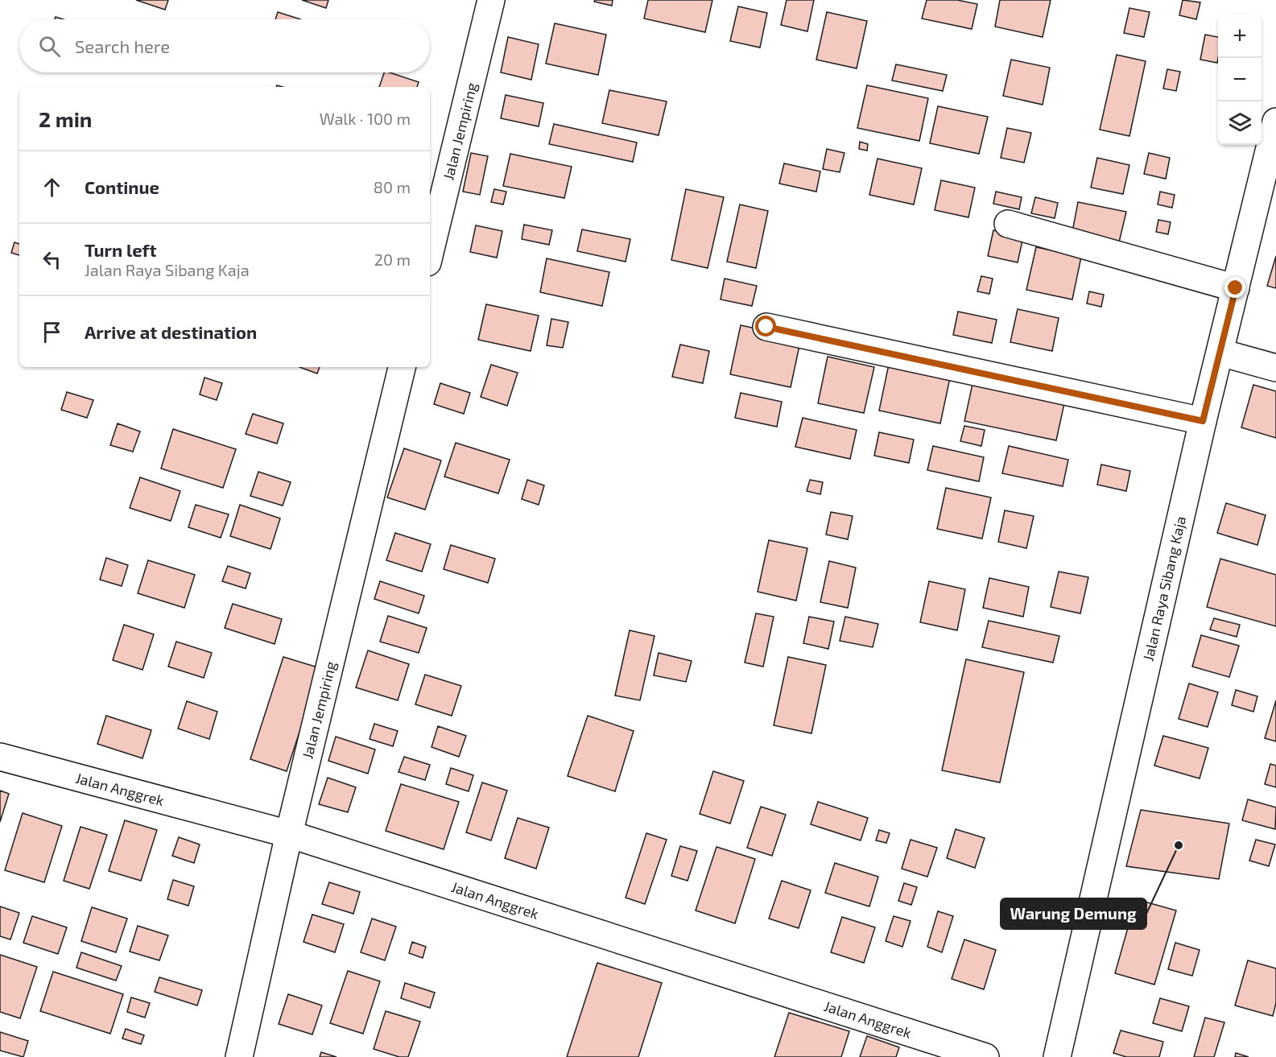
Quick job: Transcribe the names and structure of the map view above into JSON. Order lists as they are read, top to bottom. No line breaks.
{"streets":{"street":["Jalan Jempiring","Jalan Raya Sibang Kaja","Jalan Anggrek"]},"crossings":[["Jalan Jempiring","Jalan Anggrek"]],"places":["Warung Demung"],"page":{"map_buttons":["+","−"],"search":"Search here","heading":["2 min","Walk · 100 m"],"list":[["Continue","80 m"],["Turn left","Jalan Raya Sibang Kaja","20 m"],"Arrive at destination"]}}
